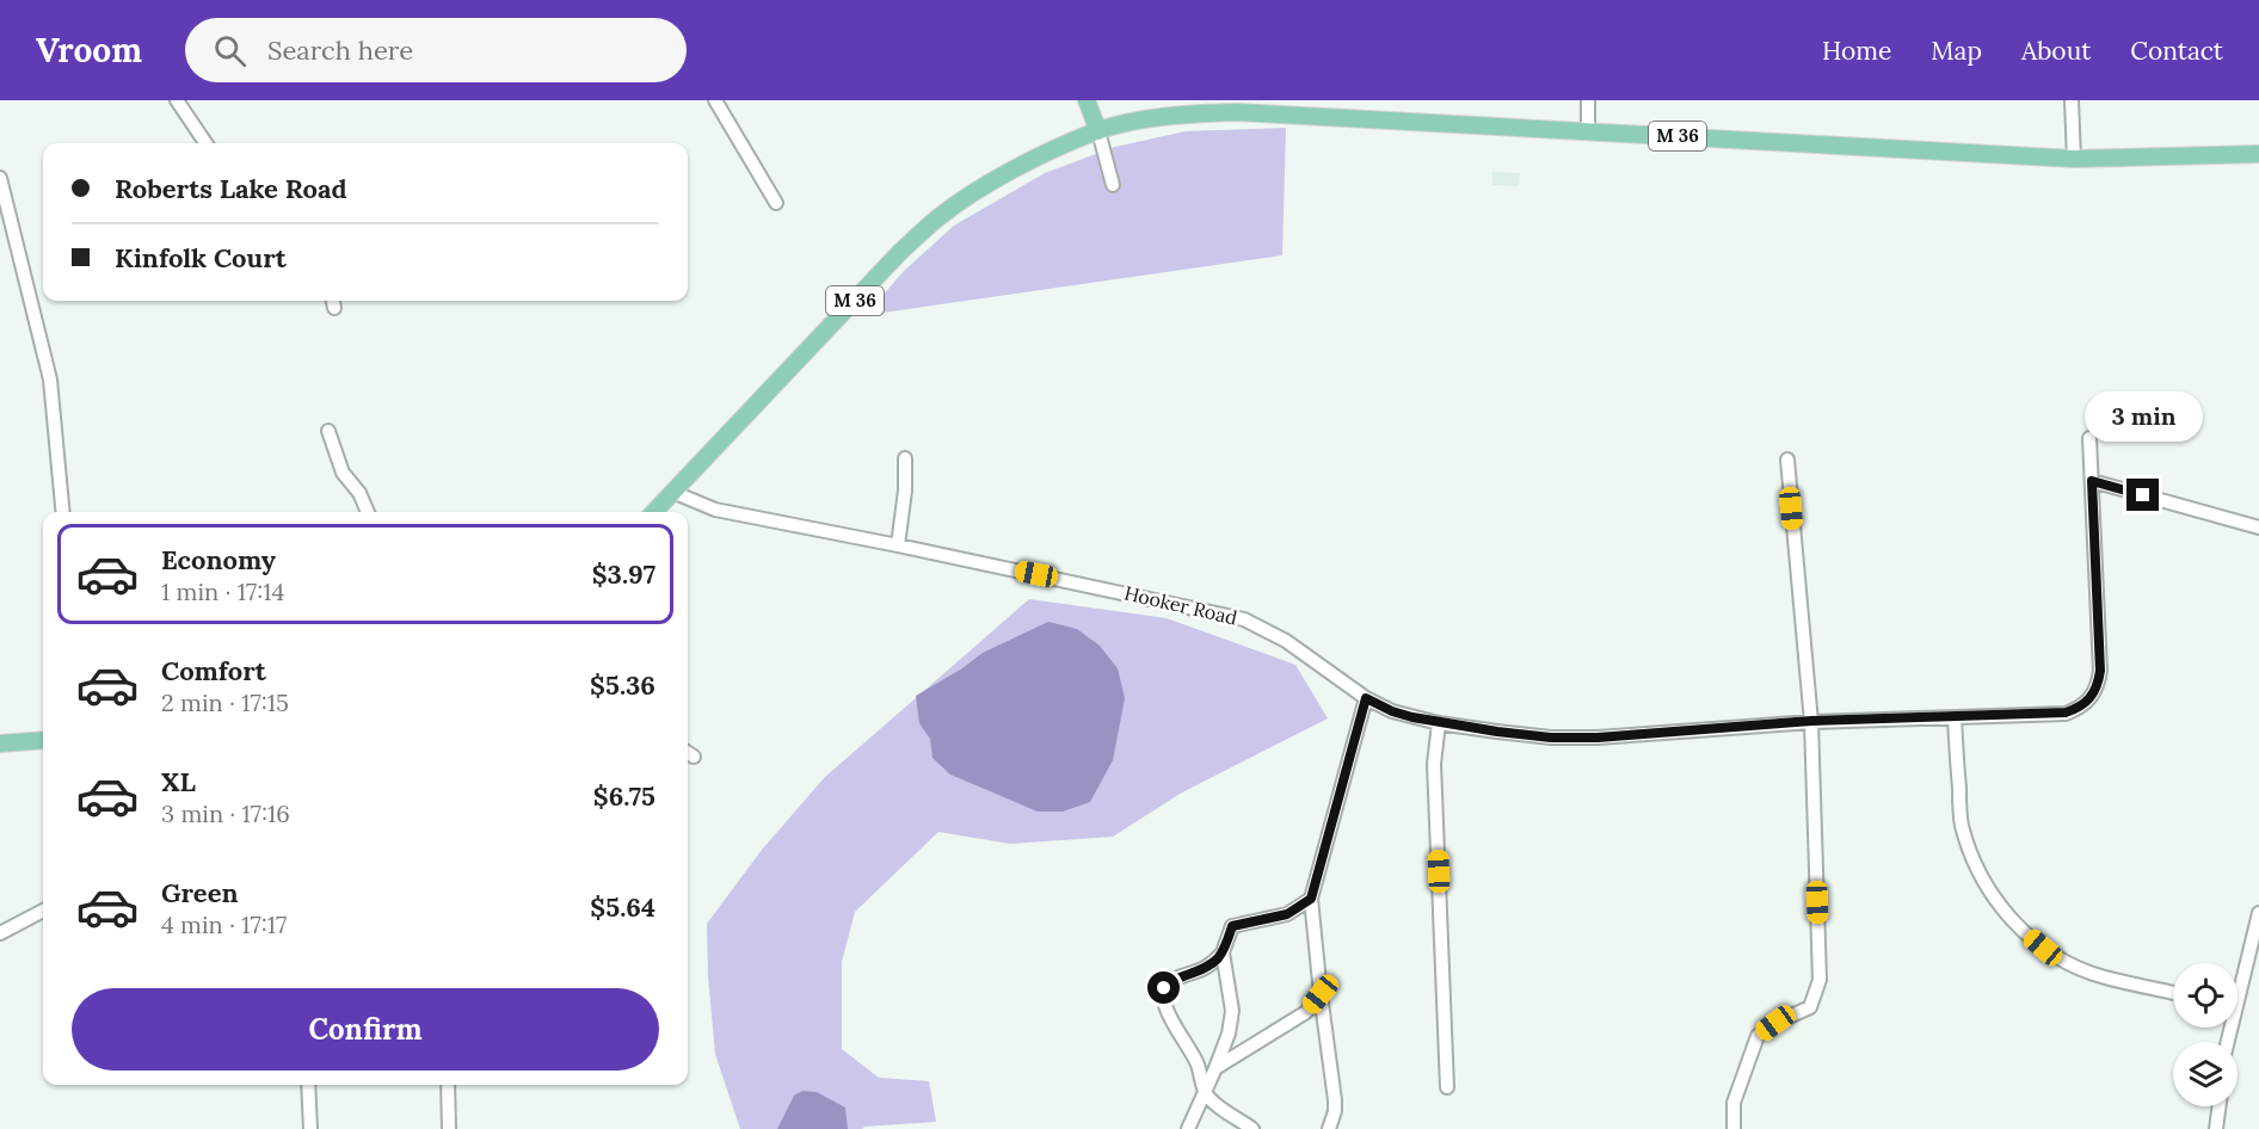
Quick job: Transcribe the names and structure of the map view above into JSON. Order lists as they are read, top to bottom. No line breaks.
{"streets":{"main road":["M 36"],"street":["Hooker Road"]},"crossings":[["M 36","Hooker Road"]],"page":{"header":"Vroom","search":"Search here","nav":["Home","Map","About","Contact"],"banner":["Roberts Lake Road","Kinfolk Court"],"bubble":"3 min","list":[{"name":"Economy","note":"1 min · 17:14","value":"$3.97"},{"name":"Comfort","note":"2 min · 17:15","value":"$5.36"},{"name":"XL","note":"3 min · 17:16","value":"$6.75"},{"name":"Green","note":"4 min · 17:17","value":"$5.64"}],"buttons":"Confirm"}}
